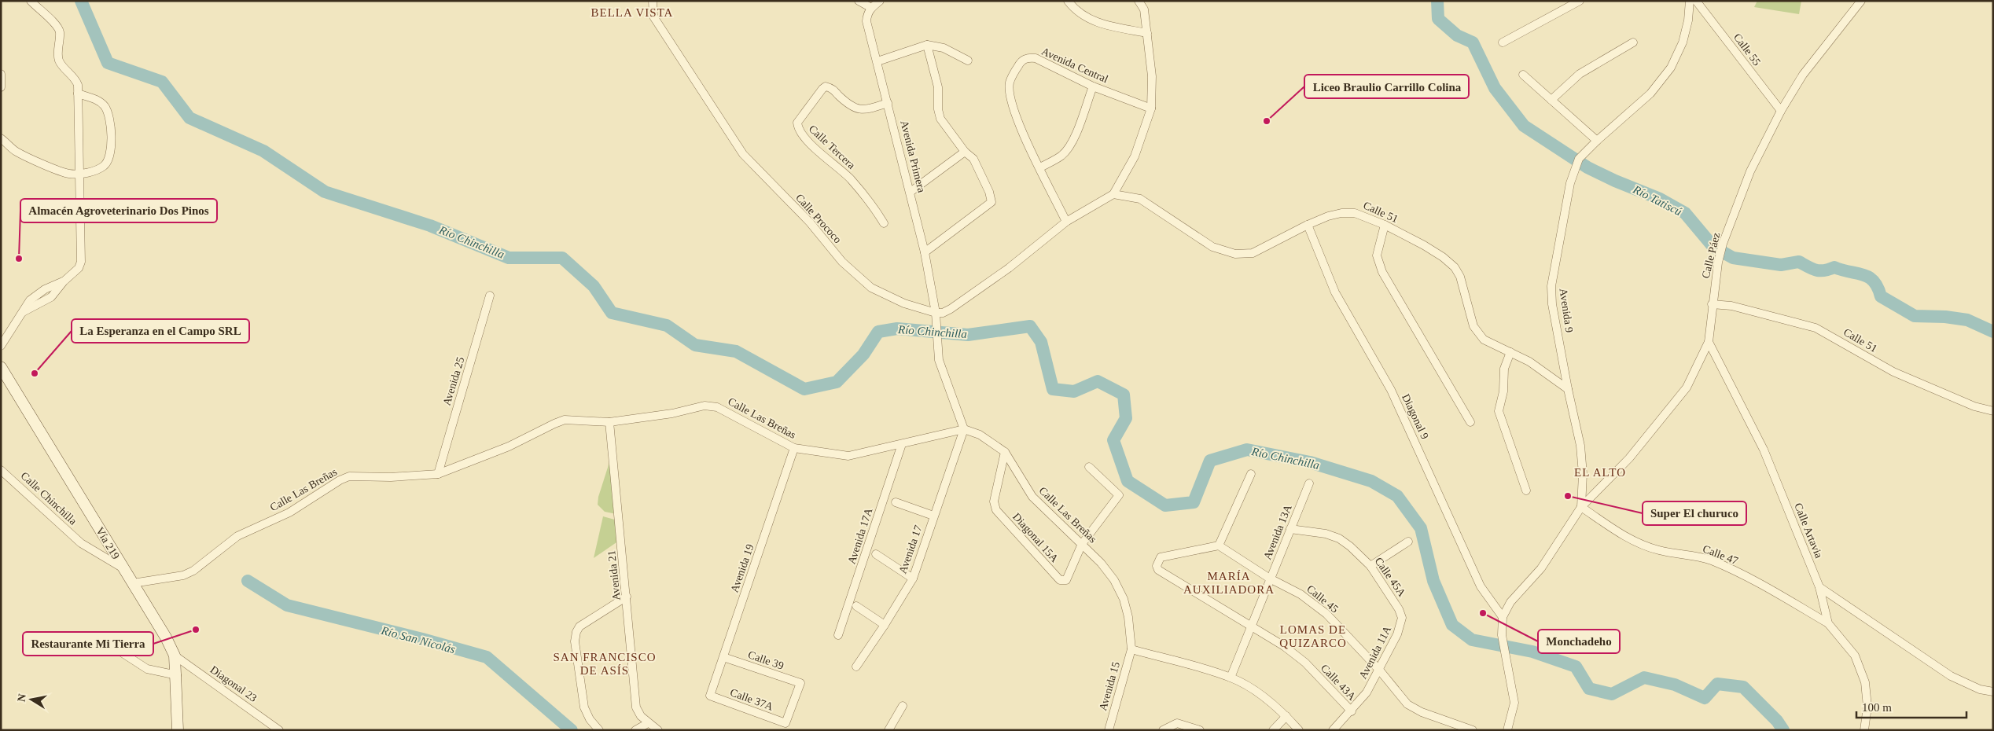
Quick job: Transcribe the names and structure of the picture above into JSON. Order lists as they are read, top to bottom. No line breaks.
{"streets":{"main road":["Vía 219"],"street":["Calle 55","Avenida Central","Calle Tercera","Avenida Primera","Calle 51","Calle Prococo","Calle Páez","Avenida 9","Avenida 25","Diagonal 9","Calle Las Breñas","Calle Chinchilla","Calle Artavia","Avenida 13A","Avenida 17A","Diagonal 15A","Avenida 17","Calle 47","Avenida 19","Avenida 21","Calle 45A","Calle 45","Avenida 11A","Calle 39","Calle 43A","Diagonal 23","Avenida 15","Calle 37A"]},"crossings":[["Calle 55","Calle Páez"],["Calle Tercera","Avenida Primera"],["Avenida Primera","Calle Prococo"],["Calle 51","Calle Páez"],["Calle 51","Avenida 9"],["Calle 51","Diagonal 9"],["Calle Páez","Avenida 9"],["Calle Páez","Calle Artavia"],["Calle Páez","Calle 47"],["Avenida 9","Calle 47"],["Avenida 25","Calle Las Breñas"],["Calle Las Breñas","Avenida 17A"],["Calle Las Breñas","Diagonal 15A"],["Calle Las Breñas","Vía 219"],["Calle Las Breñas","Avenida 17"],["Calle Las Breñas","Avenida 19"],["Calle Las Breñas","Avenida 21"],["Calle Las Breñas","Avenida 15"],["Calle Chinchilla","Vía 219"],["Calle Artavia","Calle 47"],["Avenida 13A","Calle 45A"],["Avenida 13A","Calle 45"],["Avenida 13A","Calle 43A"],["Vía 219","Diagonal 23"],["Avenida 19","Calle 39"],["Avenida 19","Calle 37A"],["Calle 45A","Avenida 11A"],["Calle 45","Avenida 11A"],["Calle 45","Calle 43A"],["Avenida 11A","Calle 43A"],["Calle 39","Calle 37A"]],"districts":["BELLA VISTA","EL ALTO","MARÍA AUXILIADORA","LOMAS DE QUIZARCO","SAN FRANCISCO DE ASÍS"],"water":["Río Tatiscú","Río Chinchilla","Río San Nicolás"],"places":["Liceo Braulio Carrillo Colina","Almacén Agroveterinario Dos Pinos","La Esperanza en el Campo SRL","Super El churuco","Monchadeho","Restaurante Mi Tierra"],"scale_bar":"100 m","north":"left"}
